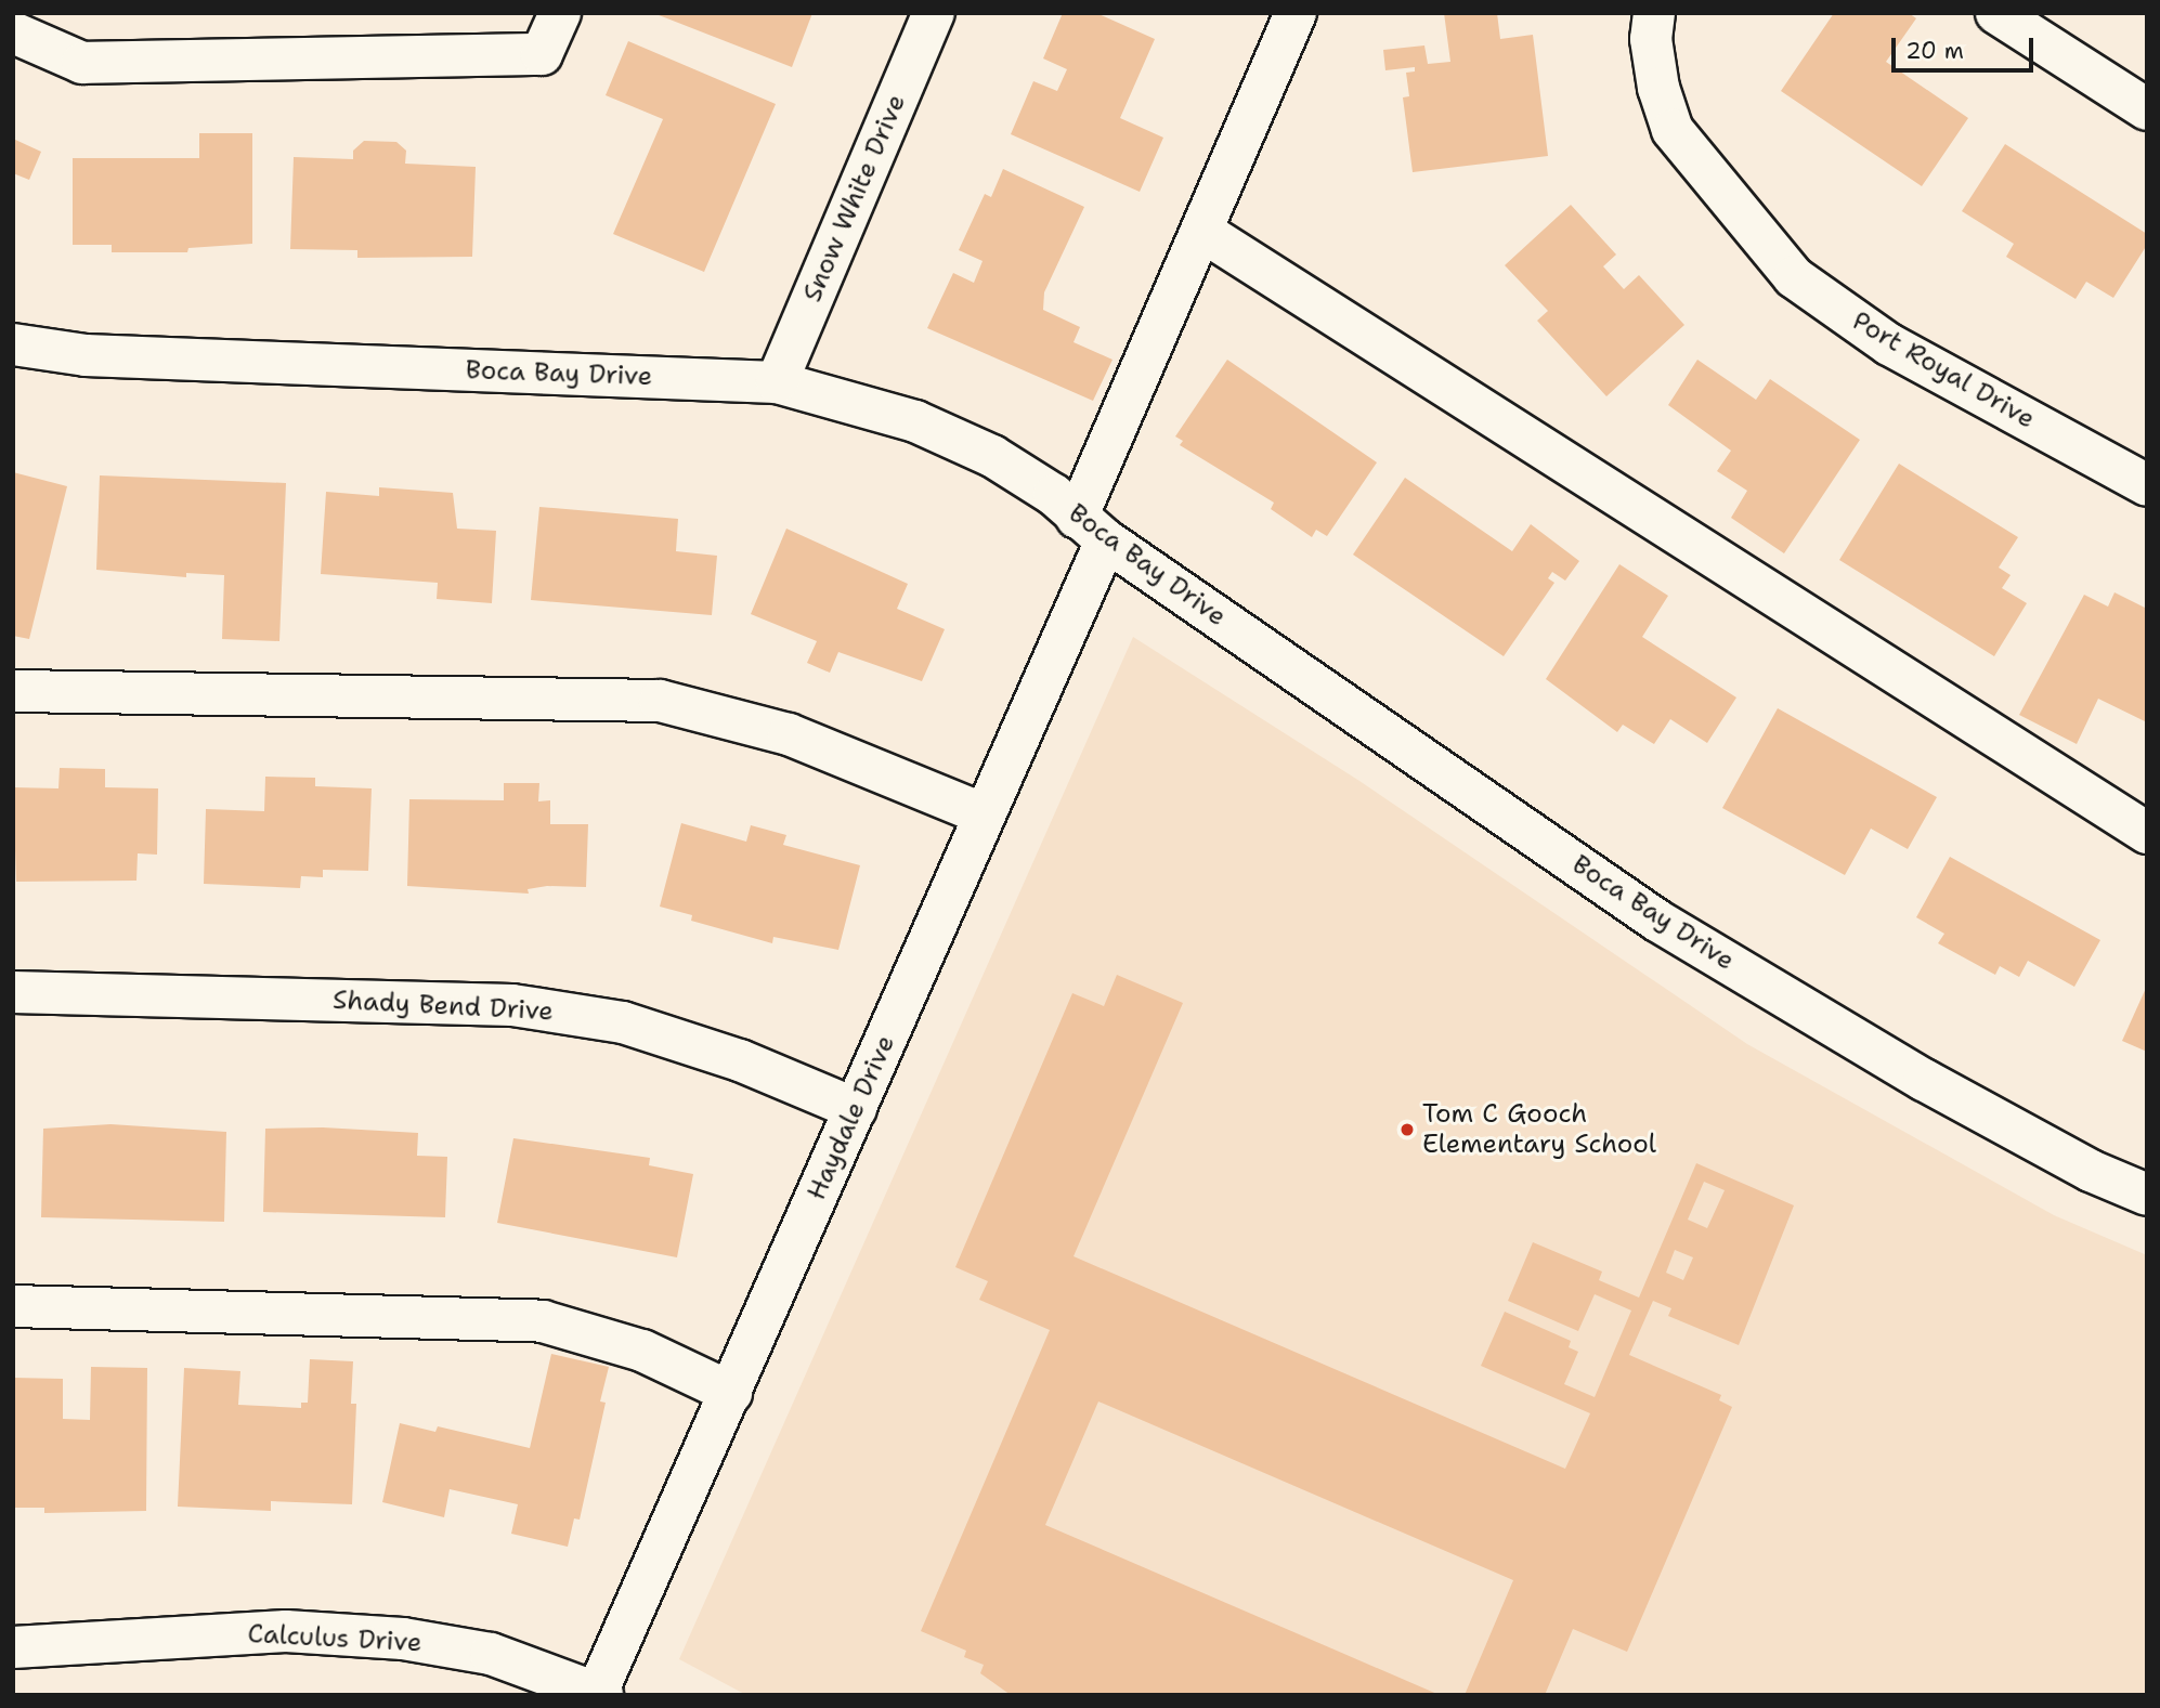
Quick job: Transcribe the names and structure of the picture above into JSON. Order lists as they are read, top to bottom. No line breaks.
{"streets":{"street":["Snow White Drive","Port Royal Drive","Boca Bay Drive","Shady Bend Drive","Haydale Drive","Calculus Drive"]},"crossings":[["Snow White Drive","Boca Bay Drive"],["Boca Bay Drive","Haydale Drive"],["Shady Bend Drive","Haydale Drive"],["Haydale Drive","Calculus Drive"]],"places":["Tom C Gooch Elementary School"],"scale_bar":"20 m"}
